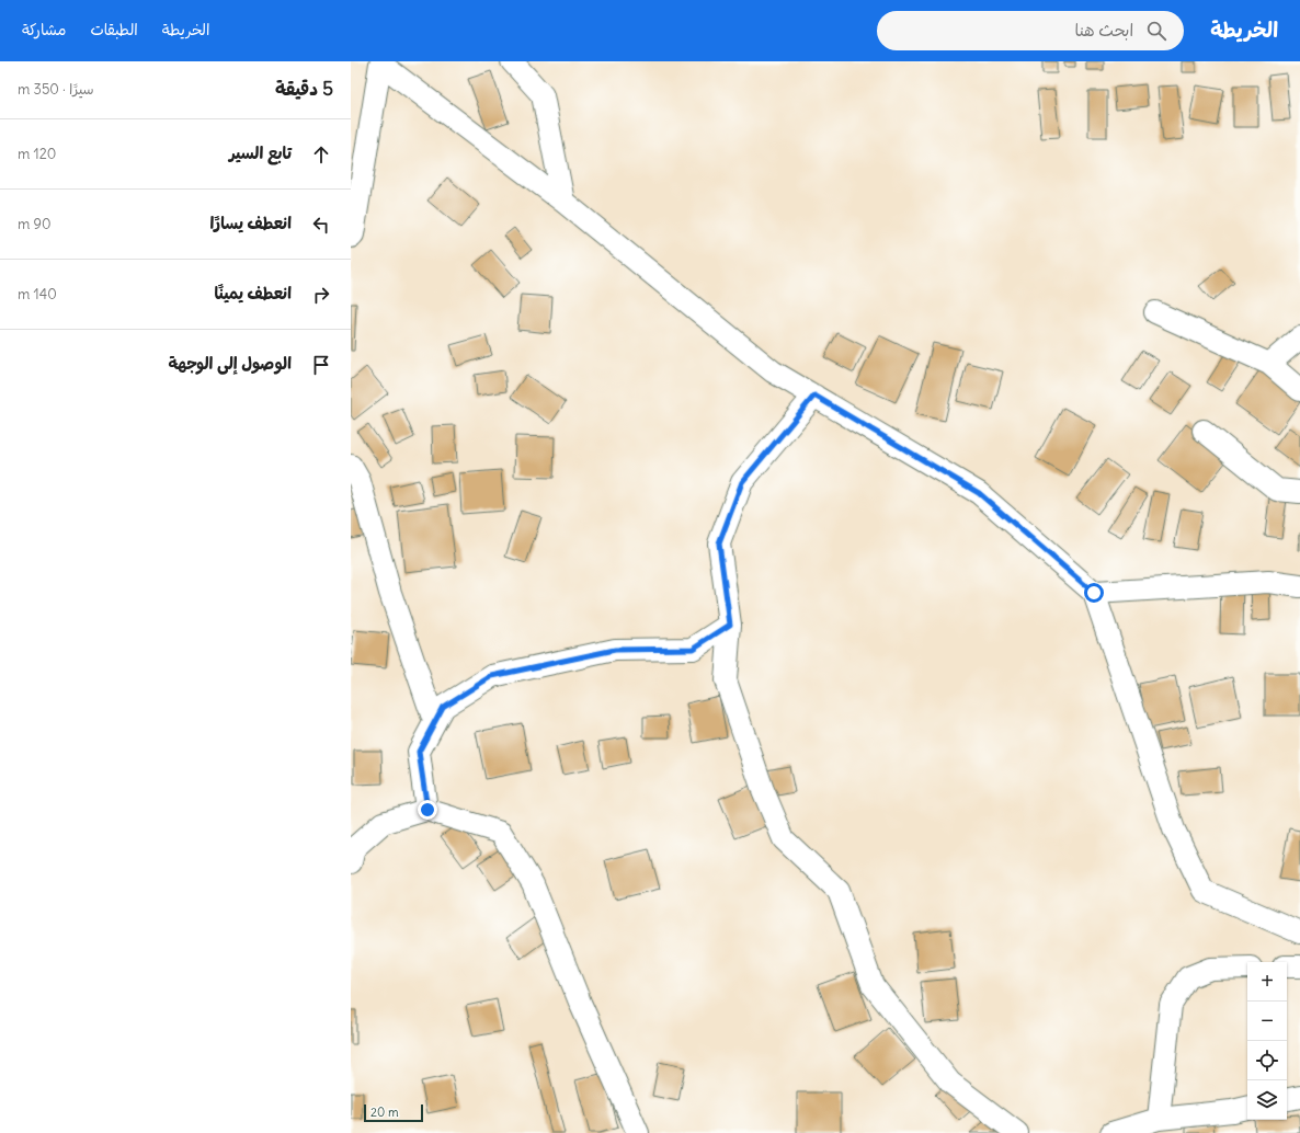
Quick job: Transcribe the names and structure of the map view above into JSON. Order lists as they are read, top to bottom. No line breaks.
{"scale_bar":"20 m","page":{"header":"الخريطة","search":"ابحث هنا","nav":["الخريطة","الطبقات","مشاركة"],"heading":["5 دقيقة","سيرًا · 350 m"],"list":[["تابع السير","120 m"],["انعطف يسارًا","90 m"],["انعطف يمينًا","140 m"],"الوصول إلى الوجهة"],"map_buttons":["+","−"],"scale":"20 m"}}
